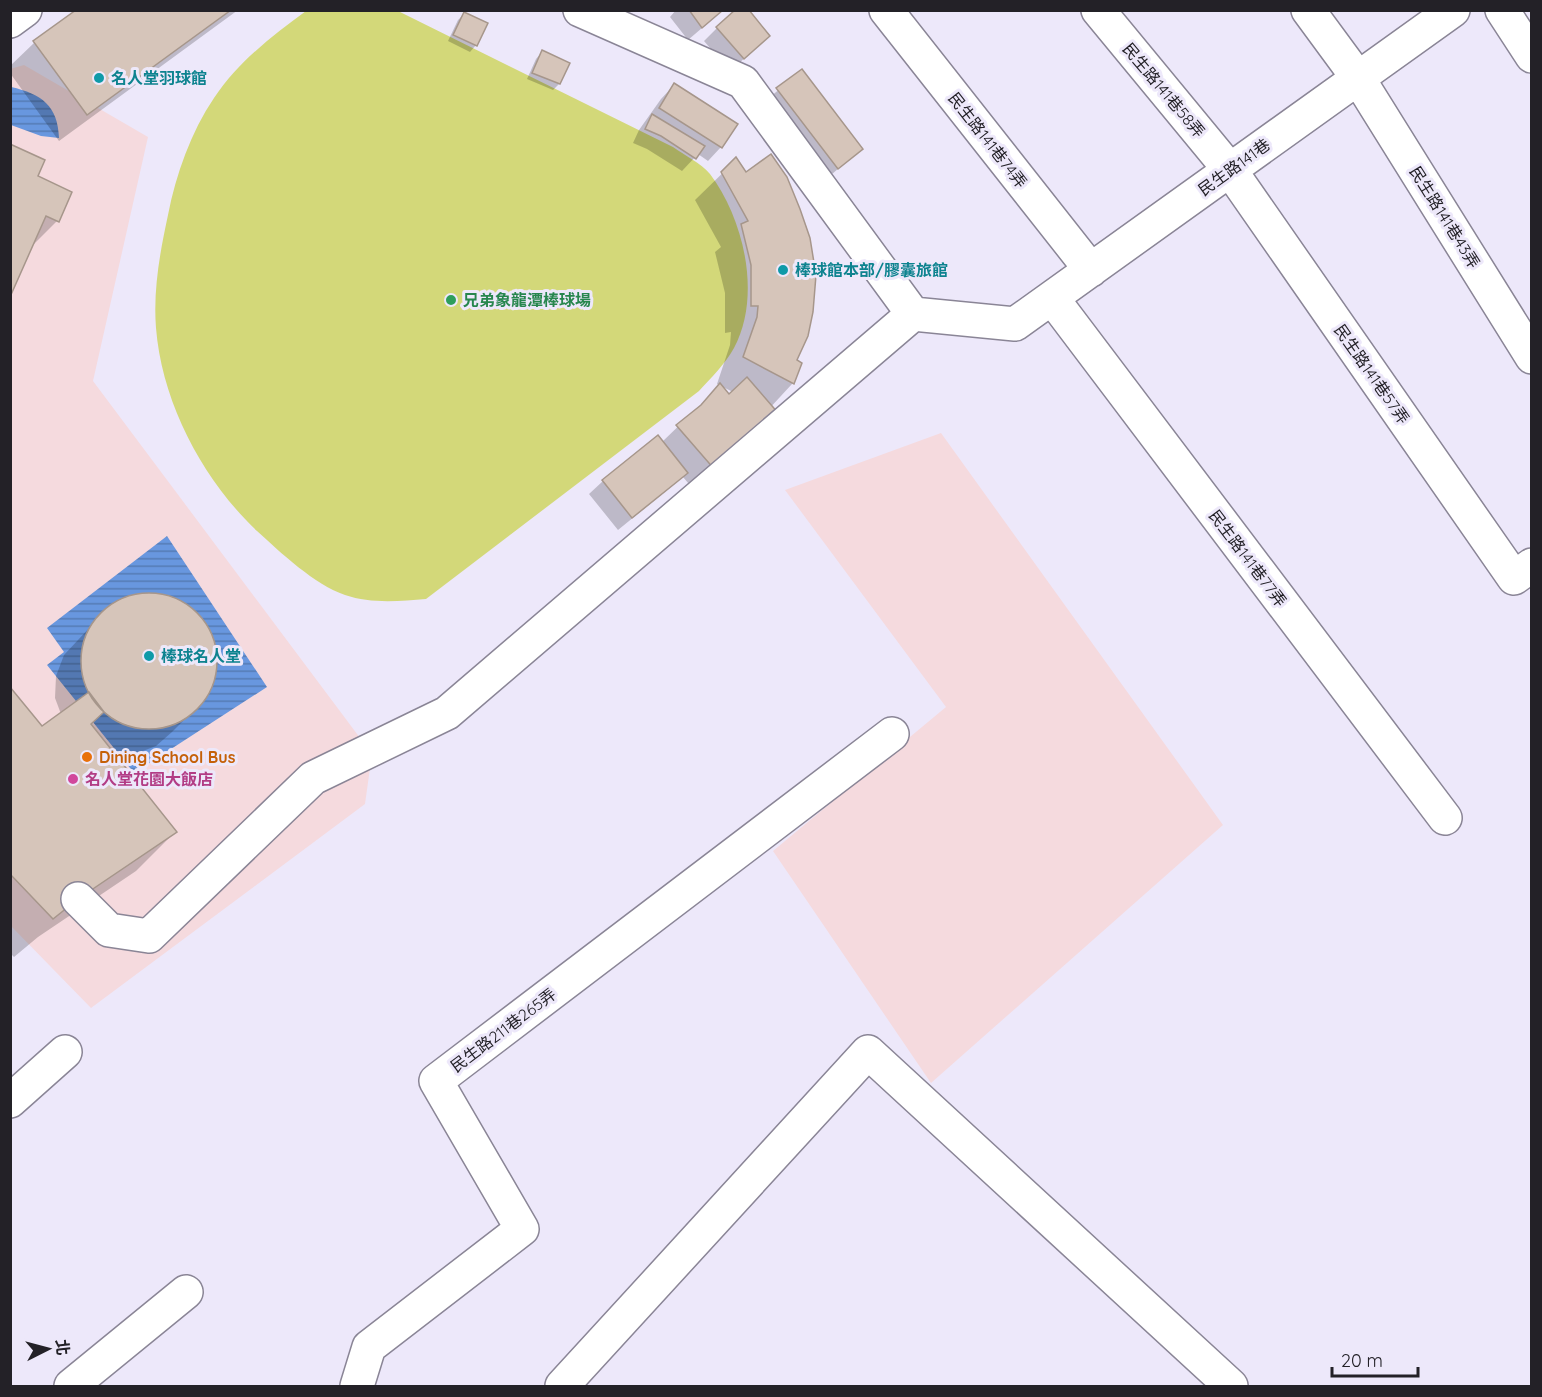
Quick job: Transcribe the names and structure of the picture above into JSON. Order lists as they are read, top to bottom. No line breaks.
{"streets":{"street":["民生路141巷58弄","民生路141巷74弄","民生路141巷","民生路141巷43弄","民生路141巷57弄","民生路141巷77弄","民生路211巷265弄"]},"crossings":[["民生路141巷58弄","民生路141巷"],["民生路141巷58弄","民生路141巷57弄"],["民生路141巷74弄","民生路141巷"],["民生路141巷","民生路141巷43弄"],["民生路141巷","民生路141巷57弄"],["民生路141巷","民生路141巷77弄"]],"places":["名人堂羽球館","棒球館本部/膠囊旅館","兄弟象龍潭棒球場","棒球名人堂","Dining School Bus","名人堂花園大飯店"],"scale_bar":"20 m","north":"right"}
